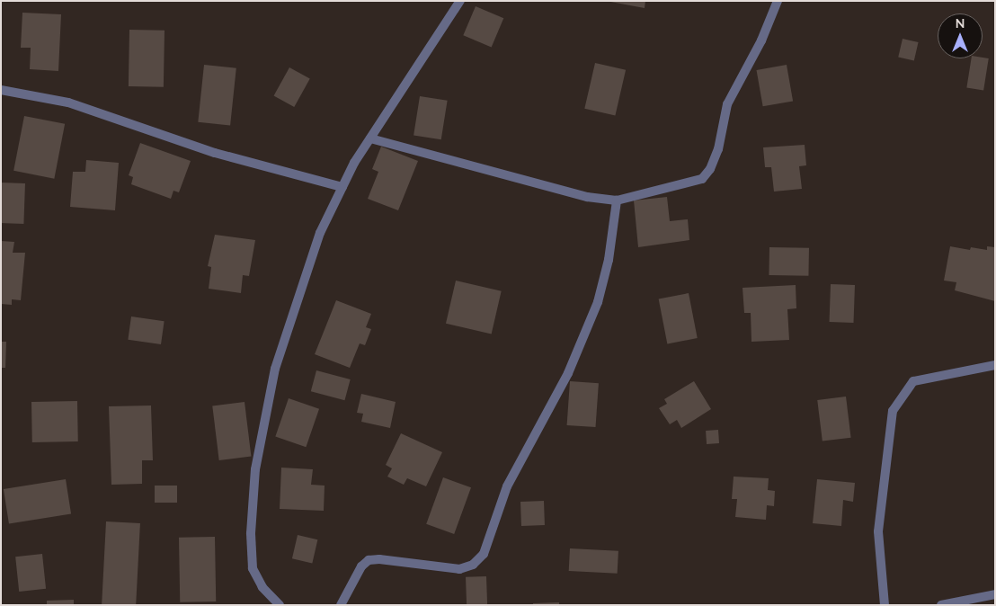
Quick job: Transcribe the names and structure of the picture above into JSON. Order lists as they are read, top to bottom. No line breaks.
{"north":"top"}
